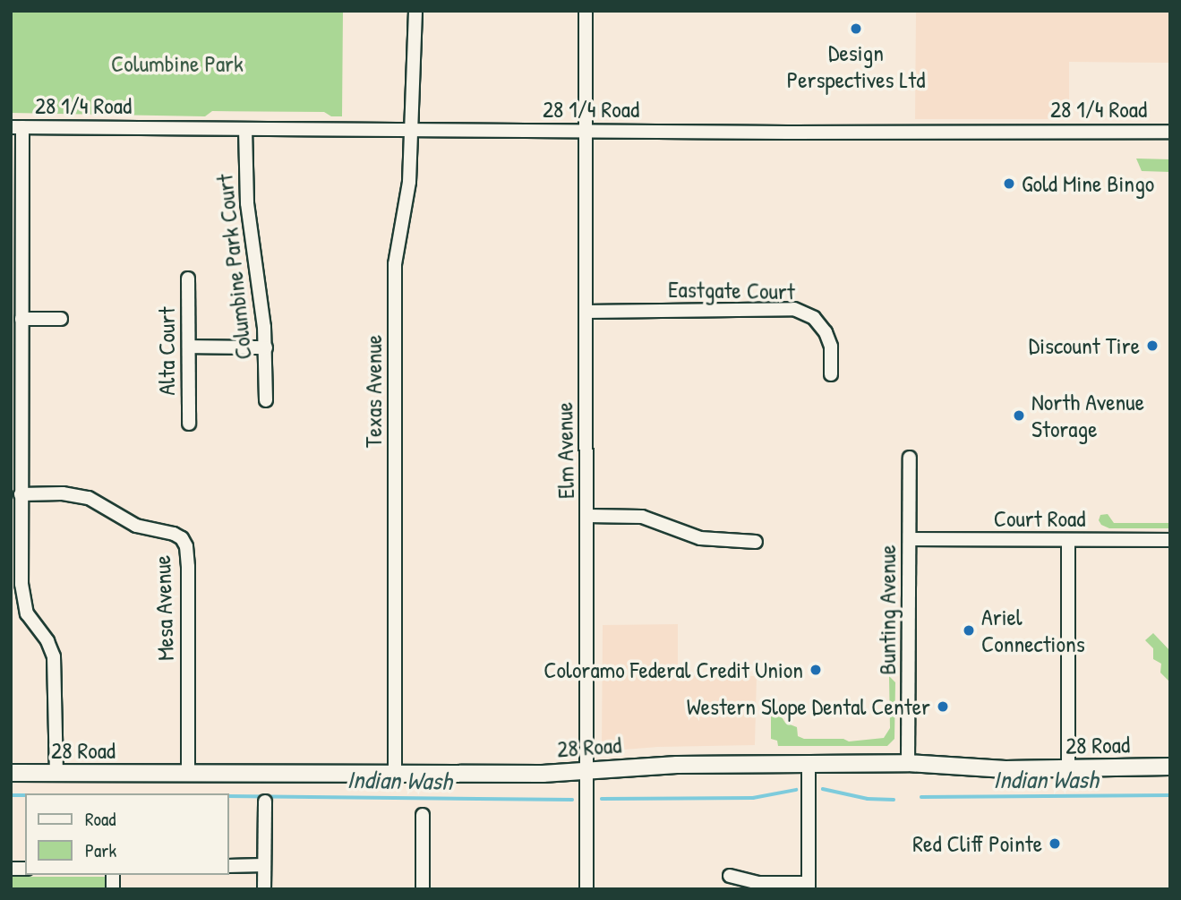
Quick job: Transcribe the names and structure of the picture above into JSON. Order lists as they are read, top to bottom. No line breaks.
{"streets":{"main road":["28 Road"],"street":["28 1/4 Road","Columbine Park Court","Eastgate Court","Alta Court","Texas Avenue","Elm Avenue","Court Road","Mesa Avenue","Bunting Avenue"]},"crossings":[["28 1/4 Road","Columbine Park Court"],["28 1/4 Road","Texas Avenue"],["28 1/4 Road","Elm Avenue"],["Eastgate Court","Elm Avenue"],["Texas Avenue","28 Road"],["Elm Avenue","28 Road"],["Court Road","Bunting Avenue"],["Mesa Avenue","28 Road"],["Bunting Avenue","28 Road"]],"water":["Indian Wash"],"parks":["Columbine Park"],"places":["Design Perspectives Ltd","Gold Mine Bingo","Discount Tire","North Avenue Storage","Ariel Connections","Coloramo Federal Credit Union","Western Slope Dental Center","Red Cliff Pointe"],"legend":["Road","Park"]}
